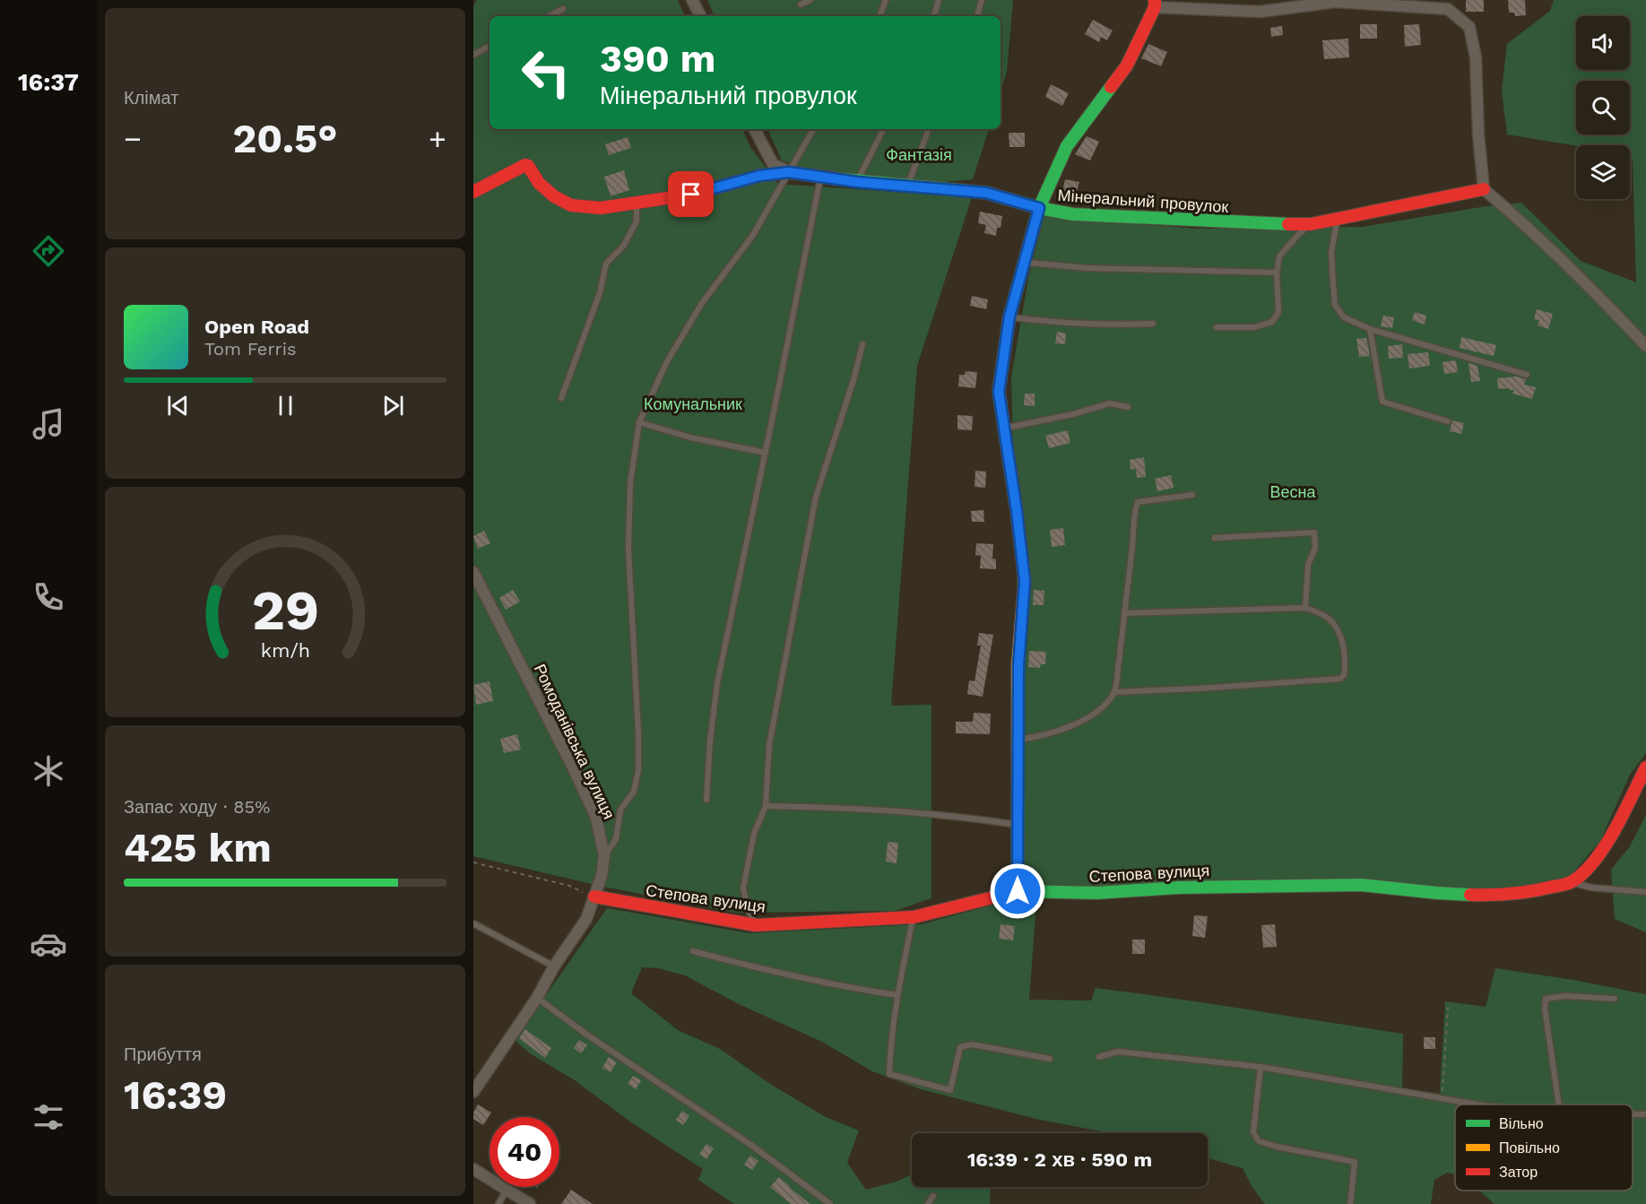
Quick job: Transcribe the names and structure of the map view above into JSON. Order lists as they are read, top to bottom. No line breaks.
{"streets":{"street":["Мінеральний провулок","Ромоданівська вулиця","Степова вулиця"]},"crossings":[["Ромоданівська вулиця","Степова вулиця"]],"parks":["Фантазія","Комунальник","Весна"],"legend":["Вільно","Повільно","Затор"],"page":{"tabs":"16:37","tile":["Клімат",["Запас ходу · 85%","425 km"],["Прибуття","16:39"]],"turn":["390 m","Мінеральний провулок"],"heat":["−","20.5°","+"],"song":["Open Road","Tom Ferris"],"limit":"40","trip":"16:39 · 2 хв · 590 m","gauge":["29","km/h"]}}
